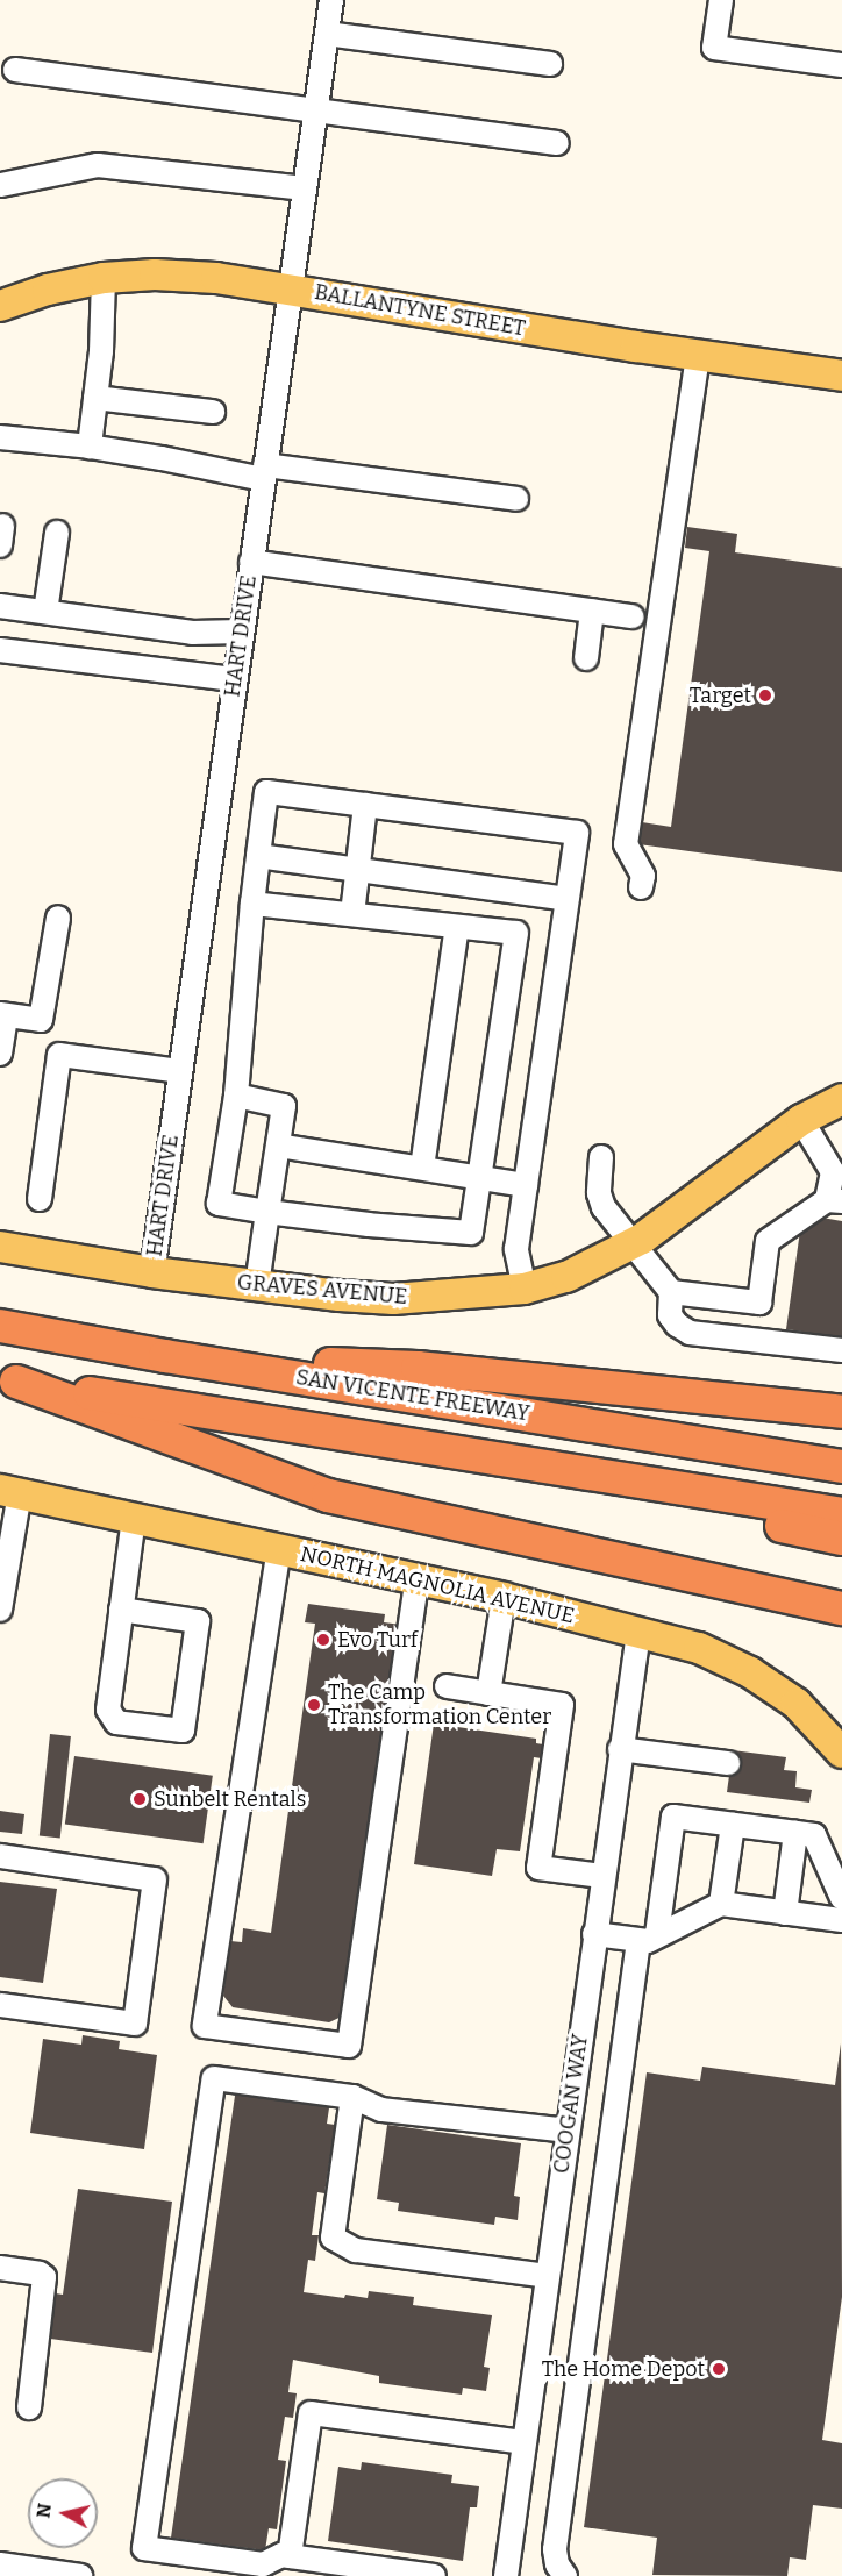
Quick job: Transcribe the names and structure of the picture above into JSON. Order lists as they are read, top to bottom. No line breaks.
{"streets":{"highway":["SAN VICENTE FREEWAY"],"main road":["BALLANTYNE STREET","GRAVES AVENUE","NORTH MAGNOLIA AVENUE"],"street":["HART DRIVE","COOGAN WAY"]},"crossings":[["BALLANTYNE STREET","HART DRIVE"],["HART DRIVE","GRAVES AVENUE"],["NORTH MAGNOLIA AVENUE","COOGAN WAY"]],"places":["Target","Evo Turf","The Camp Transformation Center","Sunbelt Rentals","The Home Depot"],"north":"left"}
